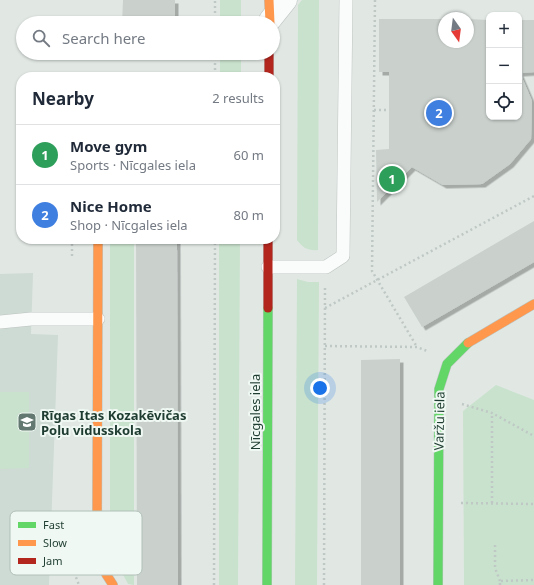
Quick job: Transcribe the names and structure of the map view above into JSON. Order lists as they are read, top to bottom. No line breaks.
{"streets":{"street":["Nīcgales iela","Varžu iela"]},"places":{"school or university":["Rīgas Itas Kozakēvičas Poļu vidusskola"]},"legend":["Fast","Slow","Jam"],"north":"bottom","page":{"map_buttons":["+","−"],"search":"Search here","heading":["Nearby","2 results"],"pins":["2","1"],"list":[{"mark":"1","name":"Move gym","note":"Sports · Nīcgales iela","value":"60 m"},{"mark":"2","name":"Nice Home","note":"Shop · Nīcgales iela","value":"80 m"}]}}
